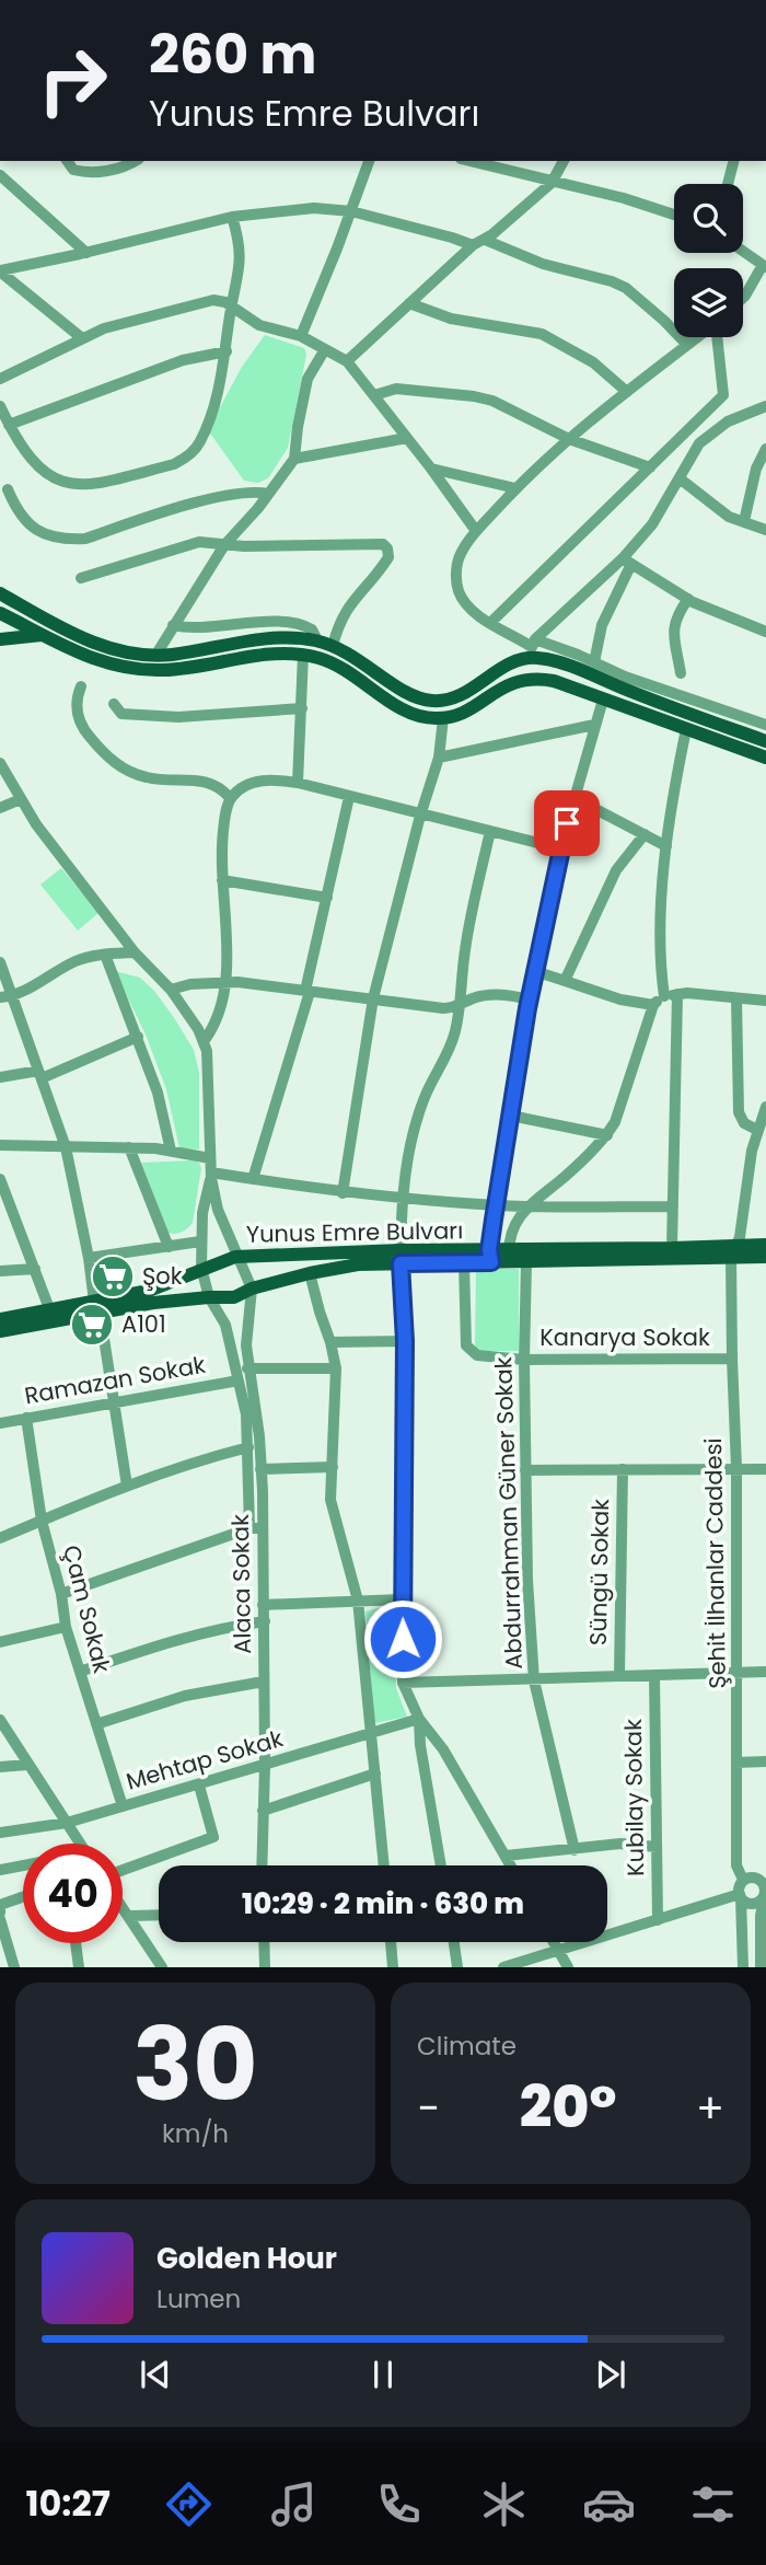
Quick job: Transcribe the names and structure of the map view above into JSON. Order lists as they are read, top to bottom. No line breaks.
{"streets":{"main road":["Yunus Emre Bulvarı"],"street":["Kanarya Sokak","Ramazan Sokak","Abdurrahman Güner Sokak","Şehit İlhanlar Caddesi","Süngü Sokak","Alaca Sokak","Çam Sokak","Mehtap Sokak","Kubilay Sokak"]},"crossings":[["Yunus Emre Bulvarı","Kanarya Sokak"],["Yunus Emre Bulvarı","Abdurrahman Güner Sokak"],["Yunus Emre Bulvarı","Şehit İlhanlar Caddesi"],["Yunus Emre Bulvarı","Alaca Sokak"],["Kanarya Sokak","Abdurrahman Güner Sokak"],["Kanarya Sokak","Şehit İlhanlar Caddesi"],["Ramazan Sokak","Çam Sokak"],["Alaca Sokak","Mehtap Sokak"],["Çam Sokak","Mehtap Sokak"]],"places":{"supermarket":["Şok","A101"]},"page":{"turn":["260 m","Yunus Emre Bulvarı"],"limit":"40","trip":"10:29 · 2 min · 630 m","tile":[["30","km/h"],"Climate"],"heat":["−","20°","+"],"song":["Golden Hour","Lumen"],"tabs":"10:27"}}
